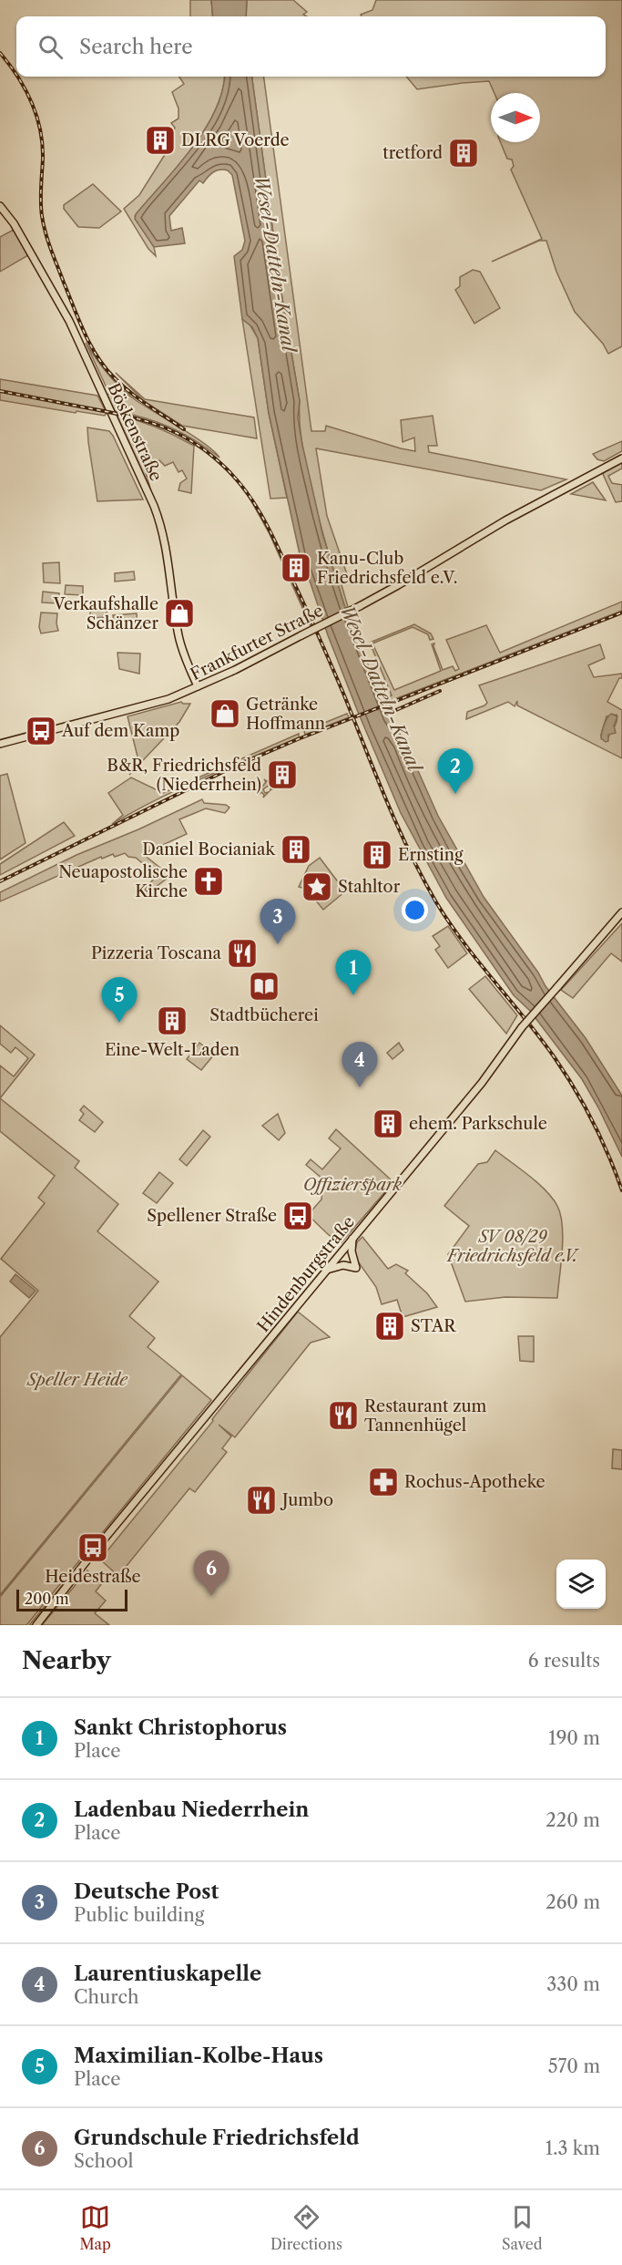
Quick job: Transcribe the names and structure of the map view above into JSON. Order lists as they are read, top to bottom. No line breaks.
{"streets":{"main road":["Böskenstraße","Frankfurter Straße","Hindenburgstraße"]},"crossings":[["Böskenstraße","Frankfurter Straße"]],"water":["Wesel-Datteln-Kanal"],"parks":["Offizierspark","SV 08/29 Friedrichsfeld e.V.","Speller Heide"],"places":{"building":["DLRG Voerde","tretford","Kanu-Club Friedrichsfeld e.V.","B&R, Friedrichsfeld (Niederrhein)","Daniel Bocianiak","Ernsting","Eine-Welt-Laden","ehem. Parkschule","STAR"],"shop":["Verkaufshalle Schänzer","Getränke Hoffmann"],"bus stop":["Auf dem Kamp","Spellener Straße","Heidestraße"],"church":["Neuapostolische Kirche"],"place":["Stahltor"],"restaurant":["Pizzeria Toscana","Restaurant zum Tannenhügel","Jumbo"],"library":["Stadtbücherei"],"pharmacy":["Rochus-Apotheke"]},"scale_bar":"200 m","north":"right","page":{"search":"Search here","pins":["2","3","1","5","4","6"],"scale":"200 m","heading":["Nearby","6 results"],"list":[{"mark":"1","name":"Sankt Christophorus","note":"Place","value":"190 m"},{"mark":"2","name":"Ladenbau Niederrhein","note":"Place","value":"220 m"},{"mark":"3","name":"Deutsche Post","note":"Public building","value":"260 m"},{"mark":"4","name":"Laurentiuskapelle","note":"Church","value":"330 m"},{"mark":"5","name":"Maximilian-Kolbe-Haus","note":"Place","value":"570 m"},{"mark":"6","name":"Grundschule Friedrichsfeld","note":"School","value":"1.3 km"}],"nav":["Map","Directions","Saved"]}}
